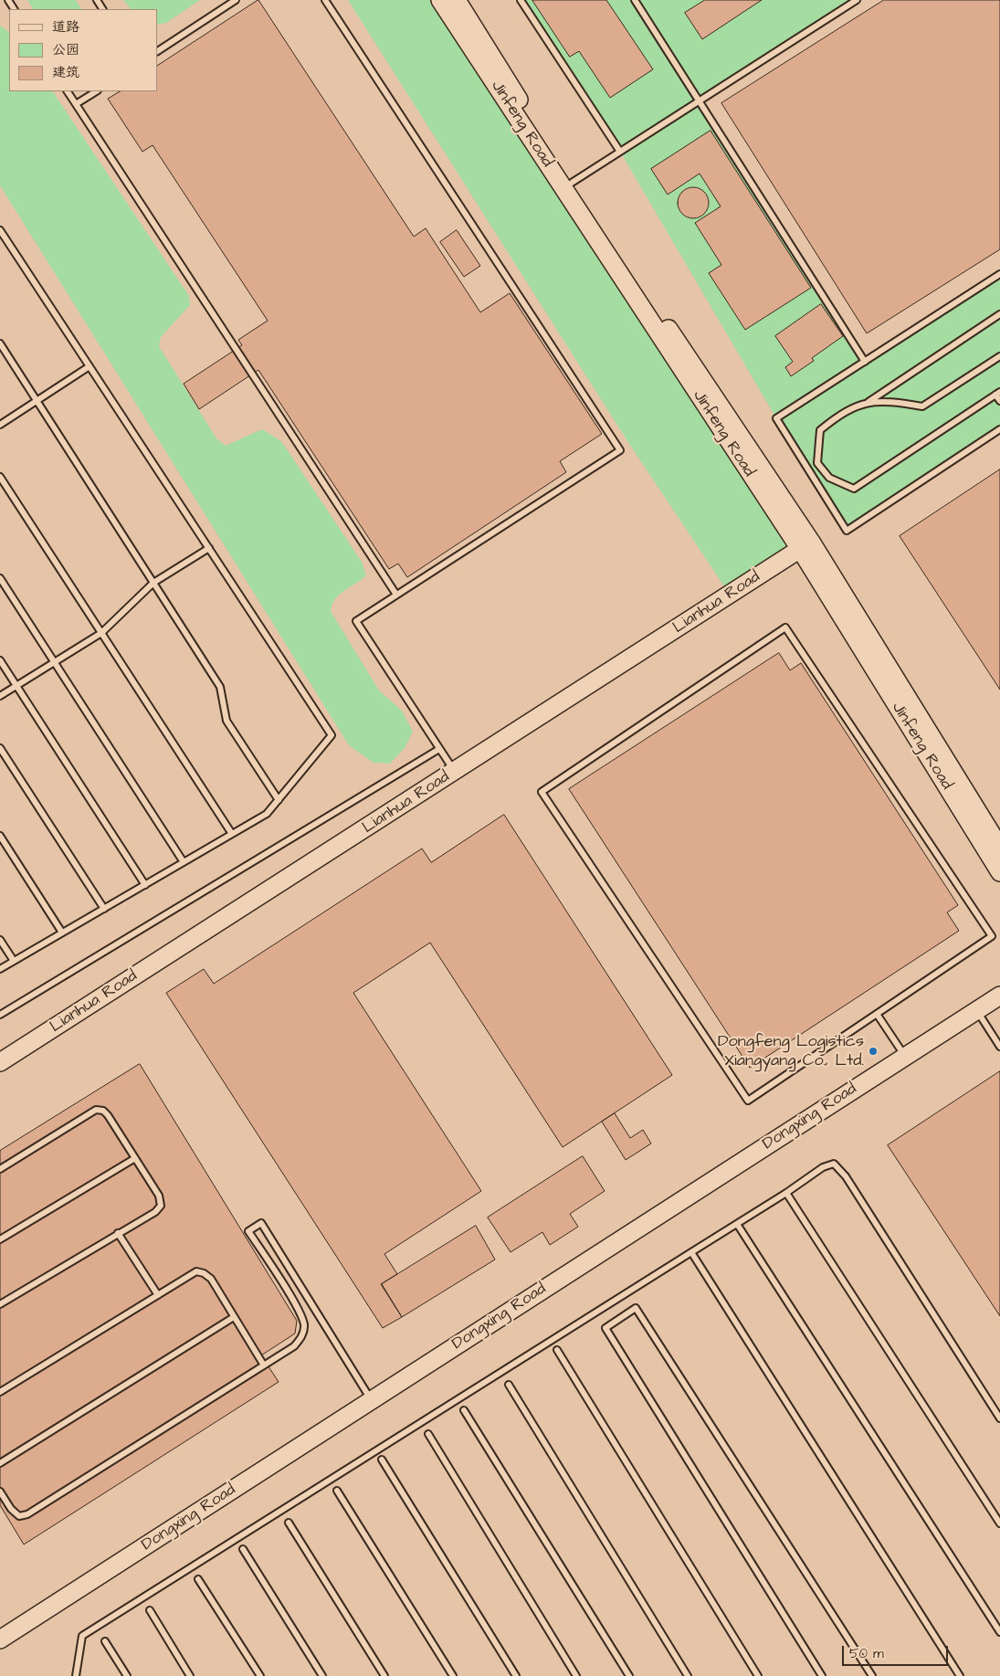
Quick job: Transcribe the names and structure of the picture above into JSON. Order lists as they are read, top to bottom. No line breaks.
{"streets":{"street":["Jinfeng Road","Lianhua Road","Dongxing Road"]},"crossings":[["Jinfeng Road","Lianhua Road"]],"places":["Dongfeng Logistics Xiangyang Co., Ltd."],"legend":["道路","公园","建筑"],"scale_bar":"50 m"}
